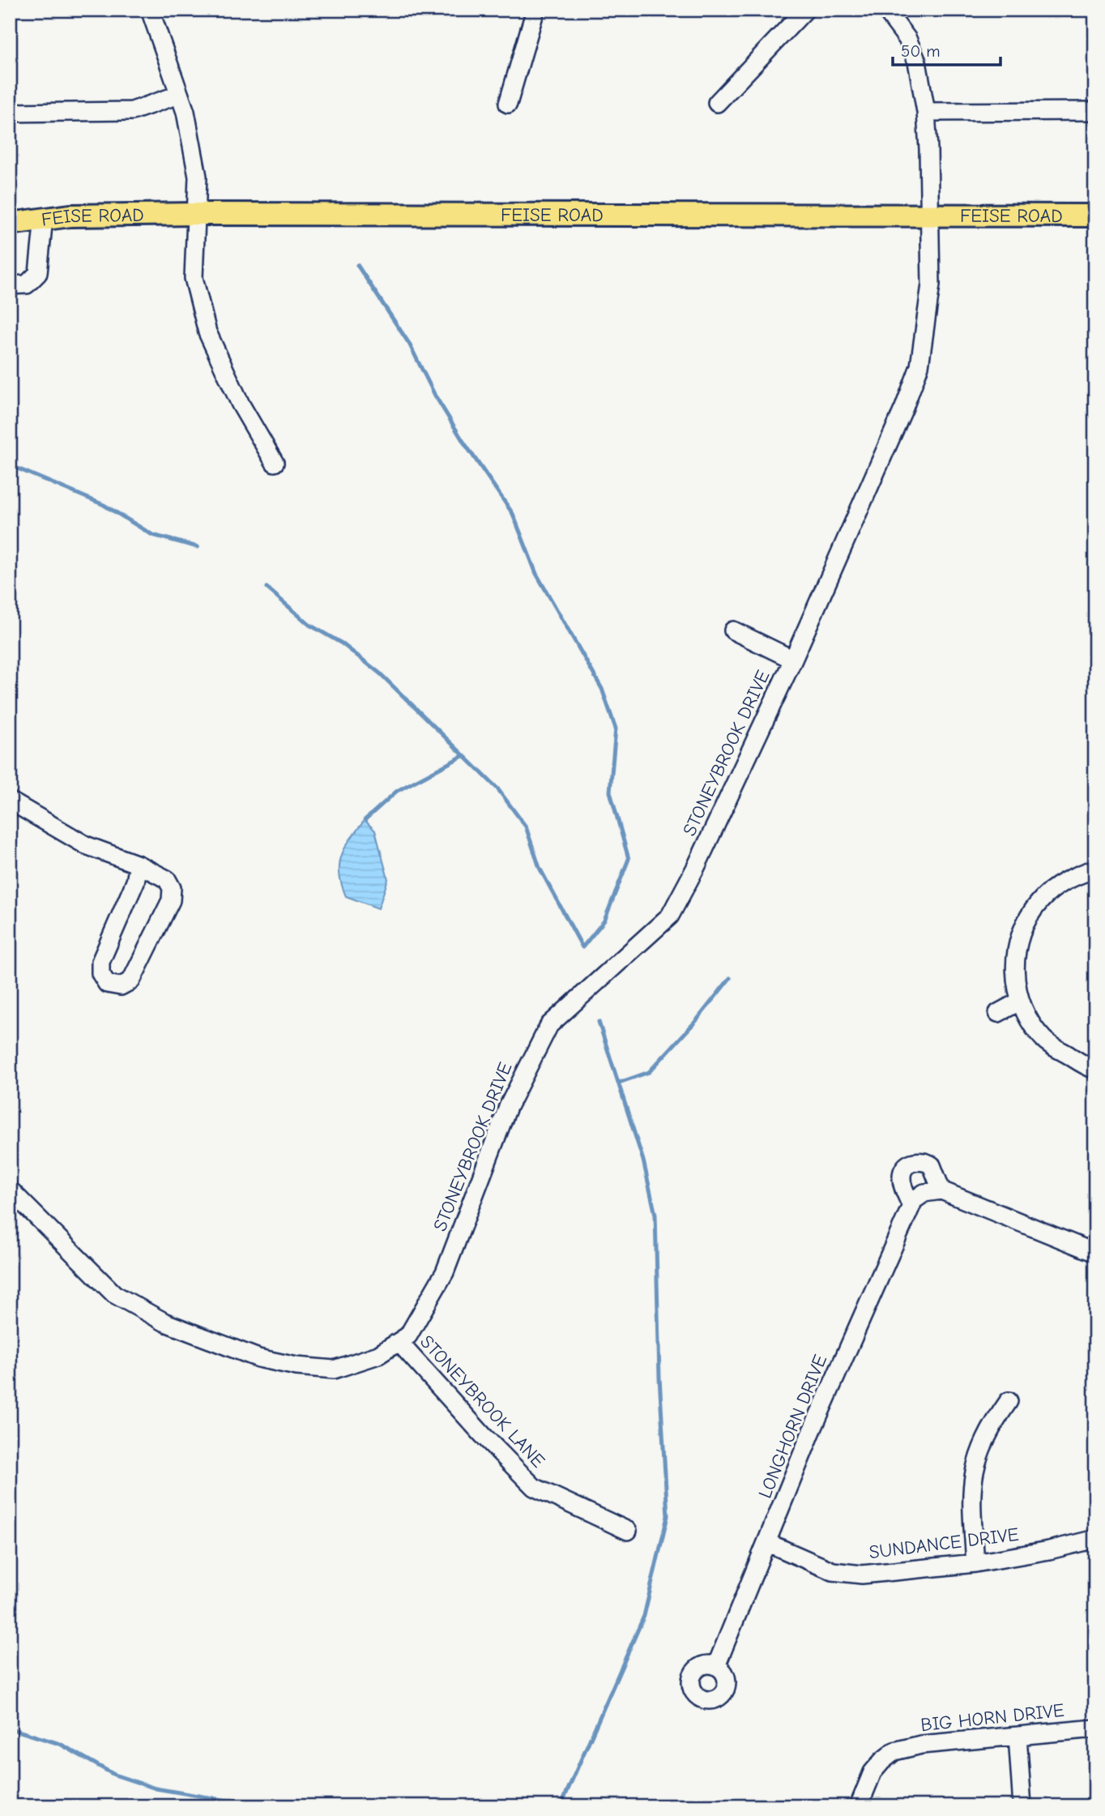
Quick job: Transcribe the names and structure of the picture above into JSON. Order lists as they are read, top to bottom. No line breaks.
{"streets":{"main road":["FEISE ROAD"],"street":["STONEYBROOK DRIVE","STONEYBROOK LANE","LONGHORN DRIVE","SUNDANCE DRIVE","BIG HORN DRIVE"]},"crossings":[["FEISE ROAD","STONEYBROOK DRIVE"],["STONEYBROOK DRIVE","STONEYBROOK LANE"],["LONGHORN DRIVE","SUNDANCE DRIVE"]],"scale_bar":"50 m"}
